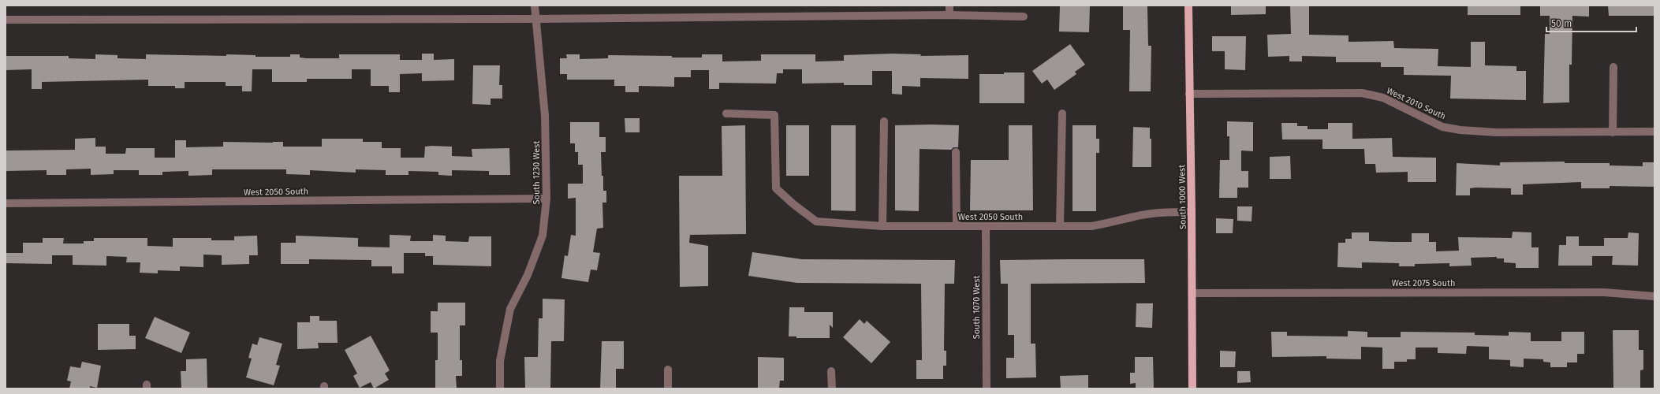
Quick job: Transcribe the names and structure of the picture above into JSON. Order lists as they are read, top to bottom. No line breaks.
{"streets":{"main road":["South 1000 West"],"street":["West 2010 South","South 1230 West","West 2050 South","West 2075 South","South 1070 West"]},"crossings":[["West 2010 South","South 1000 West"],["South 1230 West","West 2050 South"],["West 2050 South","South 1000 West"],["West 2050 South","South 1070 West"],["South 1000 West","West 2075 South"]],"scale_bar":"50 m"}
